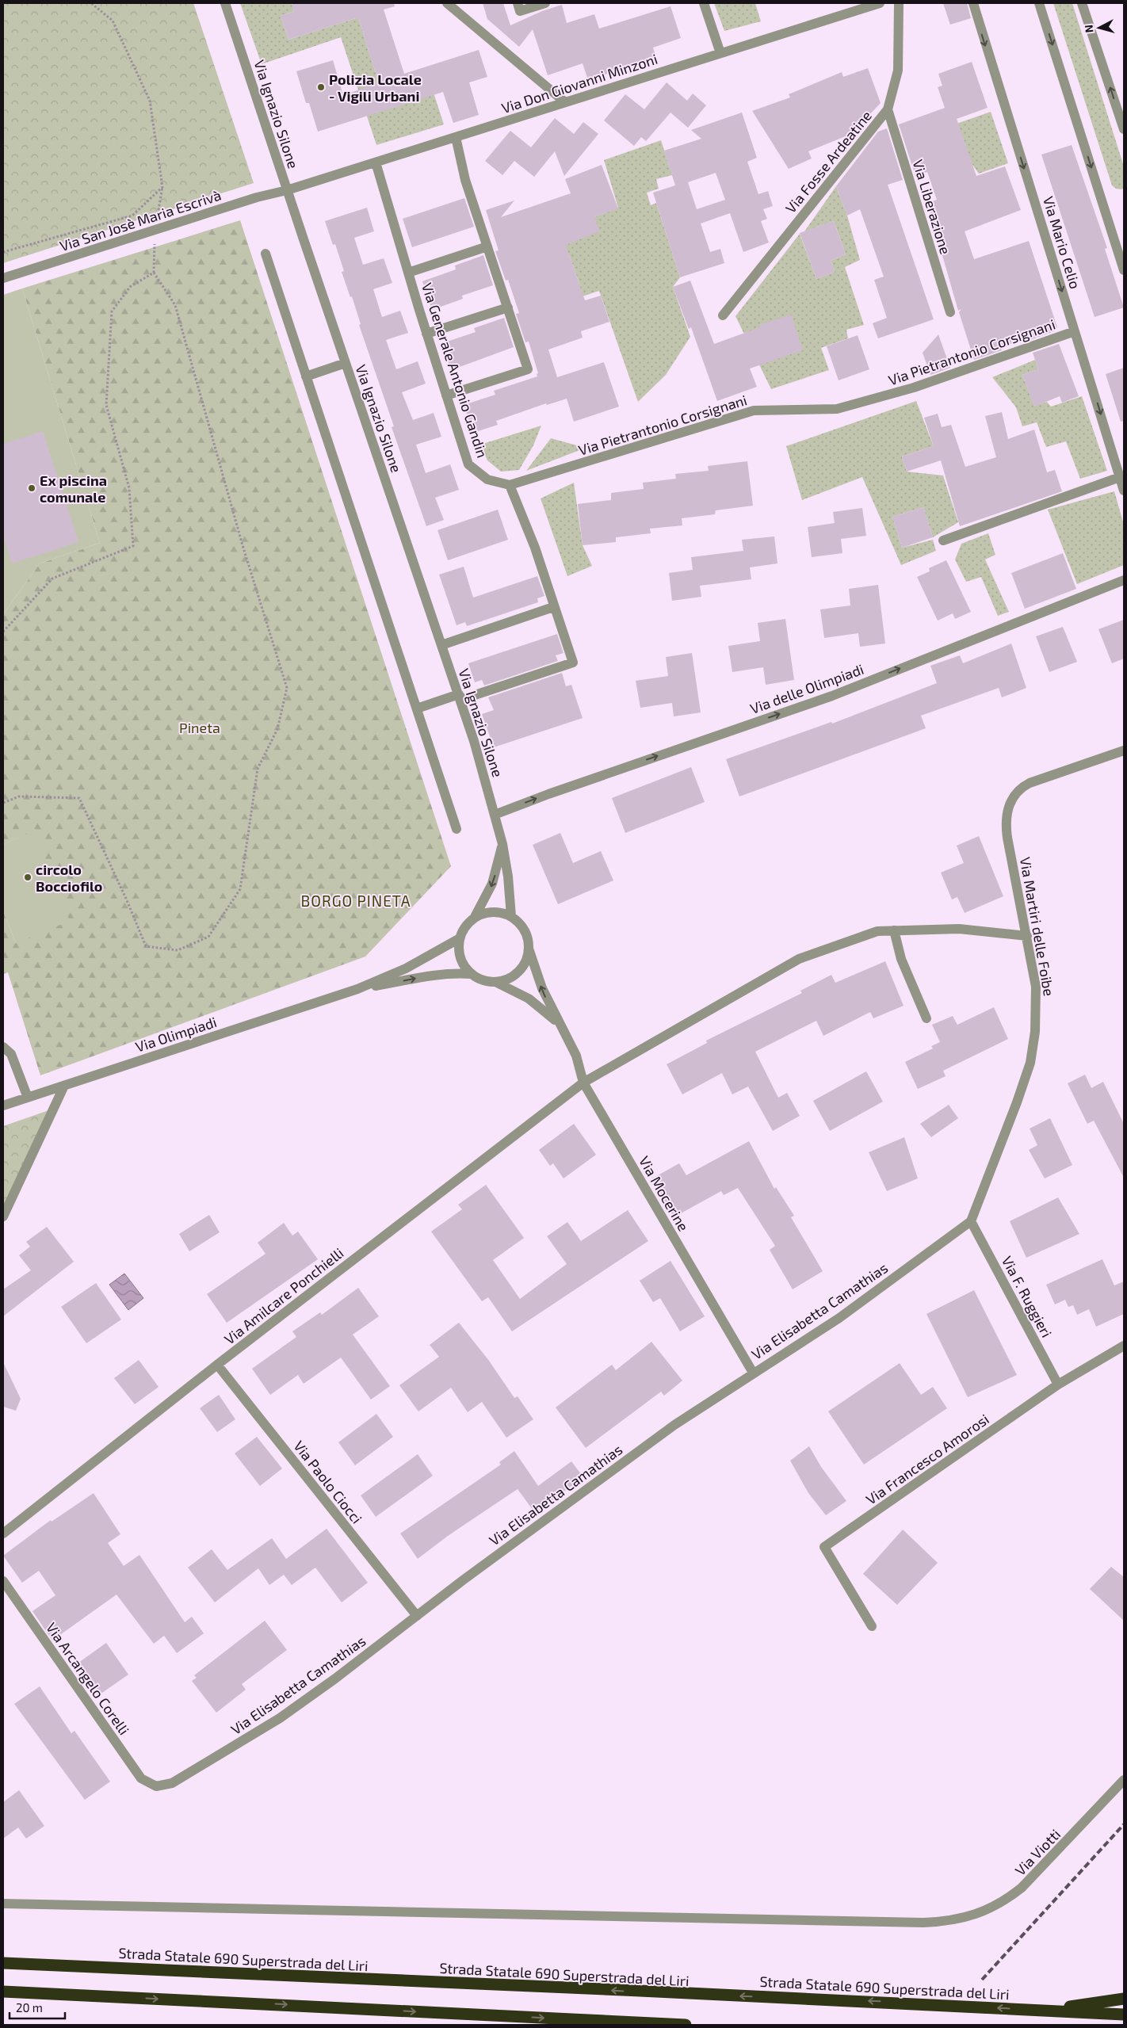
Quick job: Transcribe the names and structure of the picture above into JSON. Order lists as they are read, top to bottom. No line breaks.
{"streets":{"highway":["Strada Statale 690 Superstrada del Liri"],"street":["Via Don Giovanni Minzoni","Via Ignazio Silone","Via Fosse Ardeatine","Via Liberazione","Via San Josè Maria Escrivà","Via Mario Celio","Via Pietrantonio Corsignani","Via Generale Antonio Gandin","Via delle Olimpiadi","Via Martiri delle Foibe","Via Olimpiadi","Via Mocerine","Via Amilcare Ponchielli","Via F. Ruggieri","Via Elisabetta Camathias","Via Francesco Amorosi","Via Paolo Ciocci","Via Arcangelo Corelli","Via Viotti"]},"crossings":[["Via Don Giovanni Minzoni","Via Ignazio Silone"],["Via Don Giovanni Minzoni","Via San Josè Maria Escrivà"],["Via Don Giovanni Minzoni","Via Generale Antonio Gandin"],["Via Ignazio Silone","Via San Josè Maria Escrivà"],["Via Ignazio Silone","Via delle Olimpiadi"],["Via Ignazio Silone","Via Olimpiadi"],["Via Ignazio Silone","Via Mocerine"],["Via Fosse Ardeatine","Via Liberazione"],["Via Mario Celio","Via Pietrantonio Corsignani"],["Via Pietrantonio Corsignani","Via Generale Antonio Gandin"],["Via Martiri delle Foibe","Via Amilcare Ponchielli"],["Via Martiri delle Foibe","Via F. Ruggieri"],["Via Martiri delle Foibe","Via Elisabetta Camathias"],["Via Olimpiadi","Via Mocerine"],["Via Mocerine","Via Amilcare Ponchielli"],["Via Mocerine","Via Elisabetta Camathias"],["Via Amilcare Ponchielli","Via Paolo Ciocci"],["Via F. Ruggieri","Via Elisabetta Camathias"],["Via F. Ruggieri","Via Francesco Amorosi"],["Via Elisabetta Camathias","Via Paolo Ciocci"],["Via Elisabetta Camathias","Via Arcangelo Corelli"]],"one_way":["Via delle Olimpiadi"],"districts":["BORGO PINETA"],"parks":["Pineta"],"places":["Polizia Locale - Vigili Urbani","Ex piscina comunale","circolo Bocciofilo"],"scale_bar":"20 m","north":"left"}
